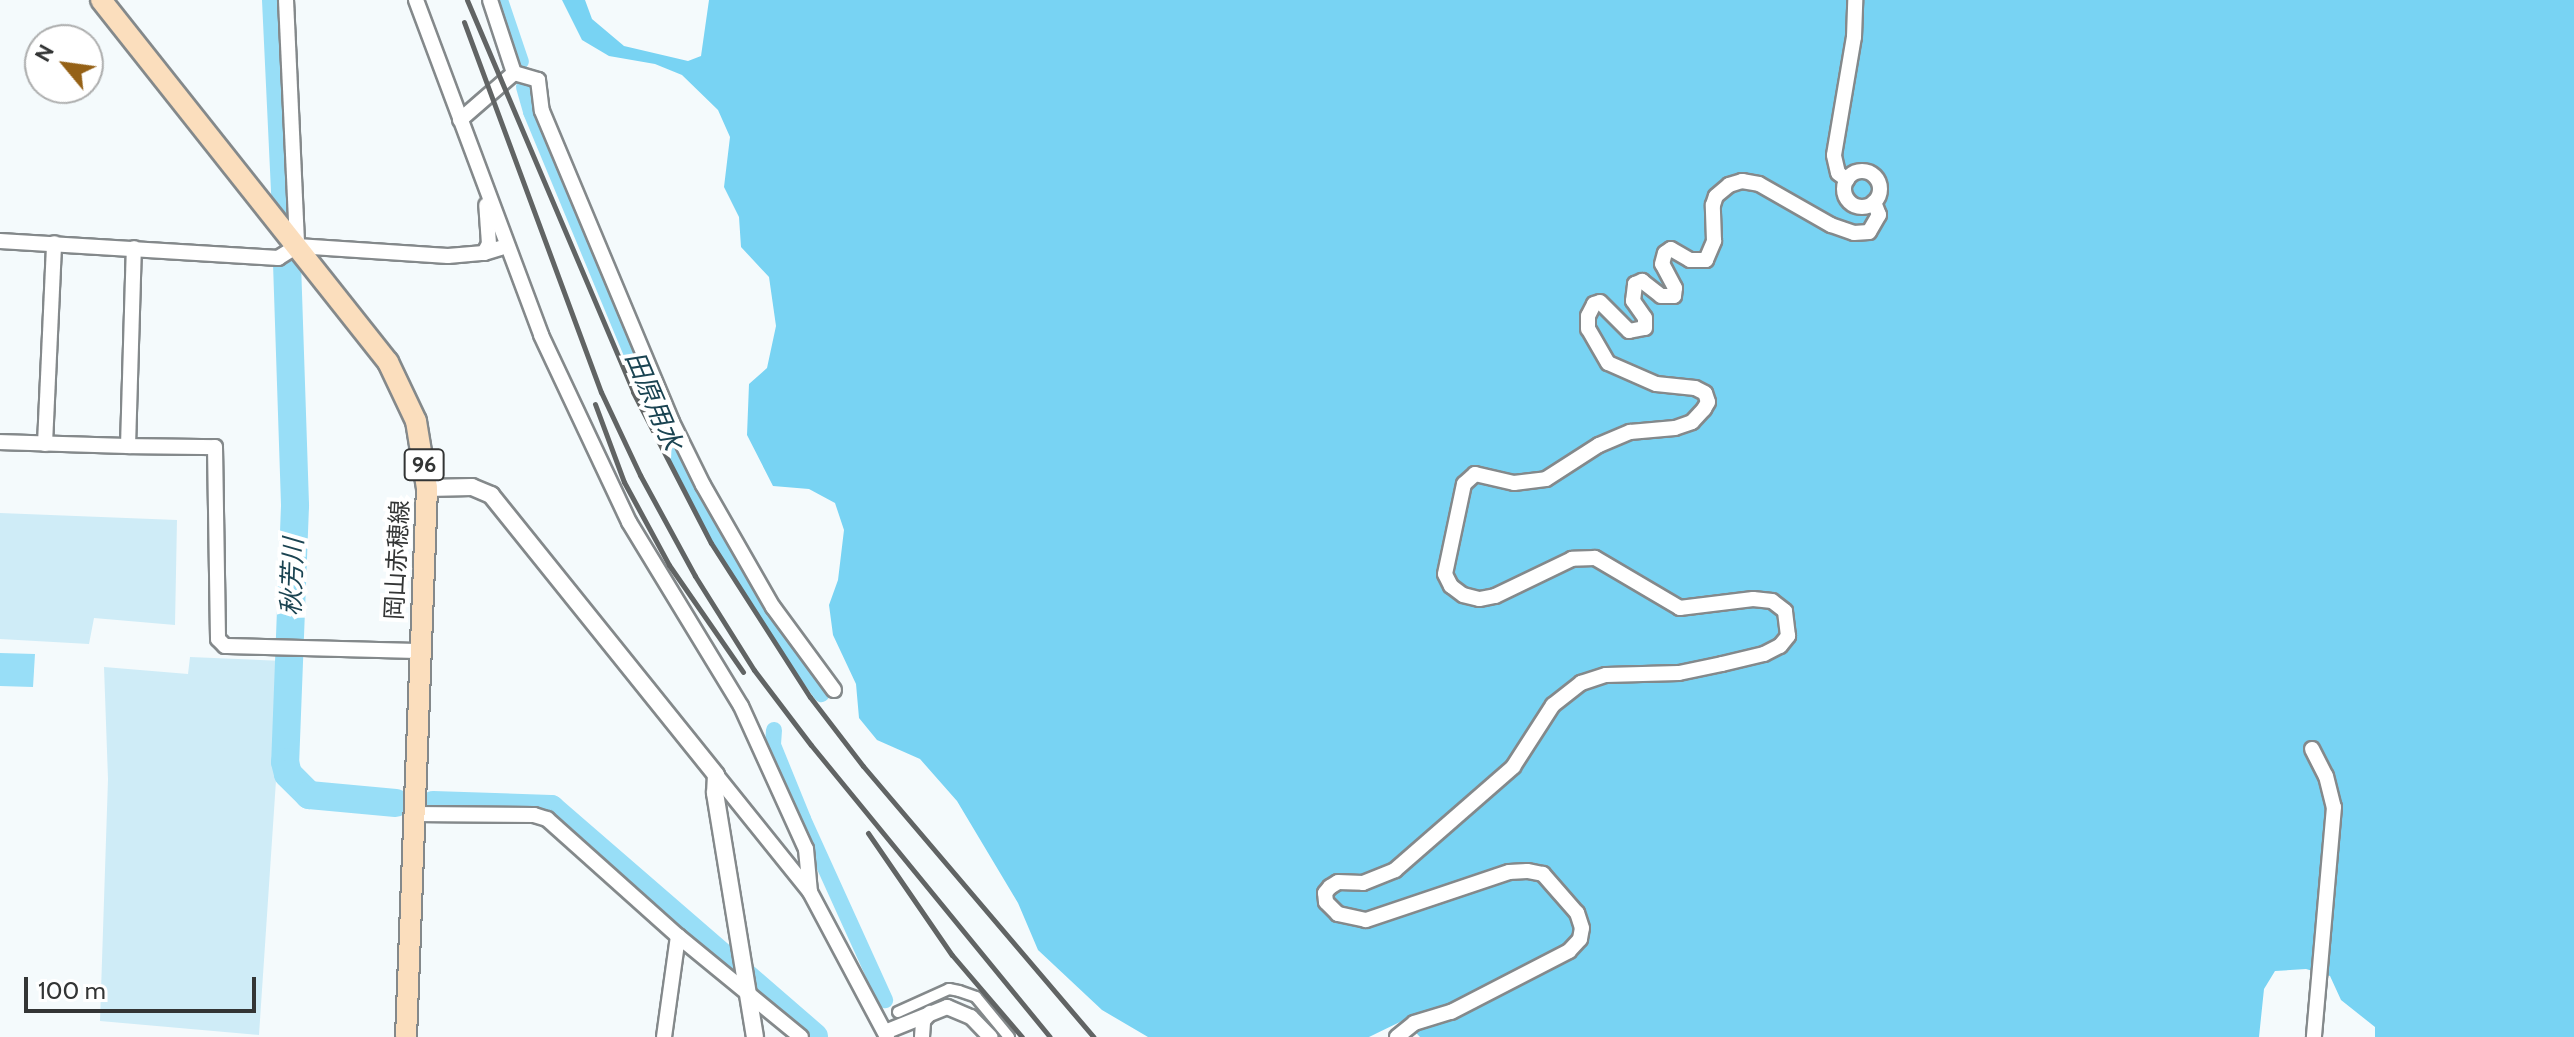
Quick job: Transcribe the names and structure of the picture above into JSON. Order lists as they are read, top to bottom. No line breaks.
{"streets":{"main road":["96","岡山赤穂線"]},"water":["田原用水","秋芳川"],"scale_bar":"100 m","north":"top left"}
